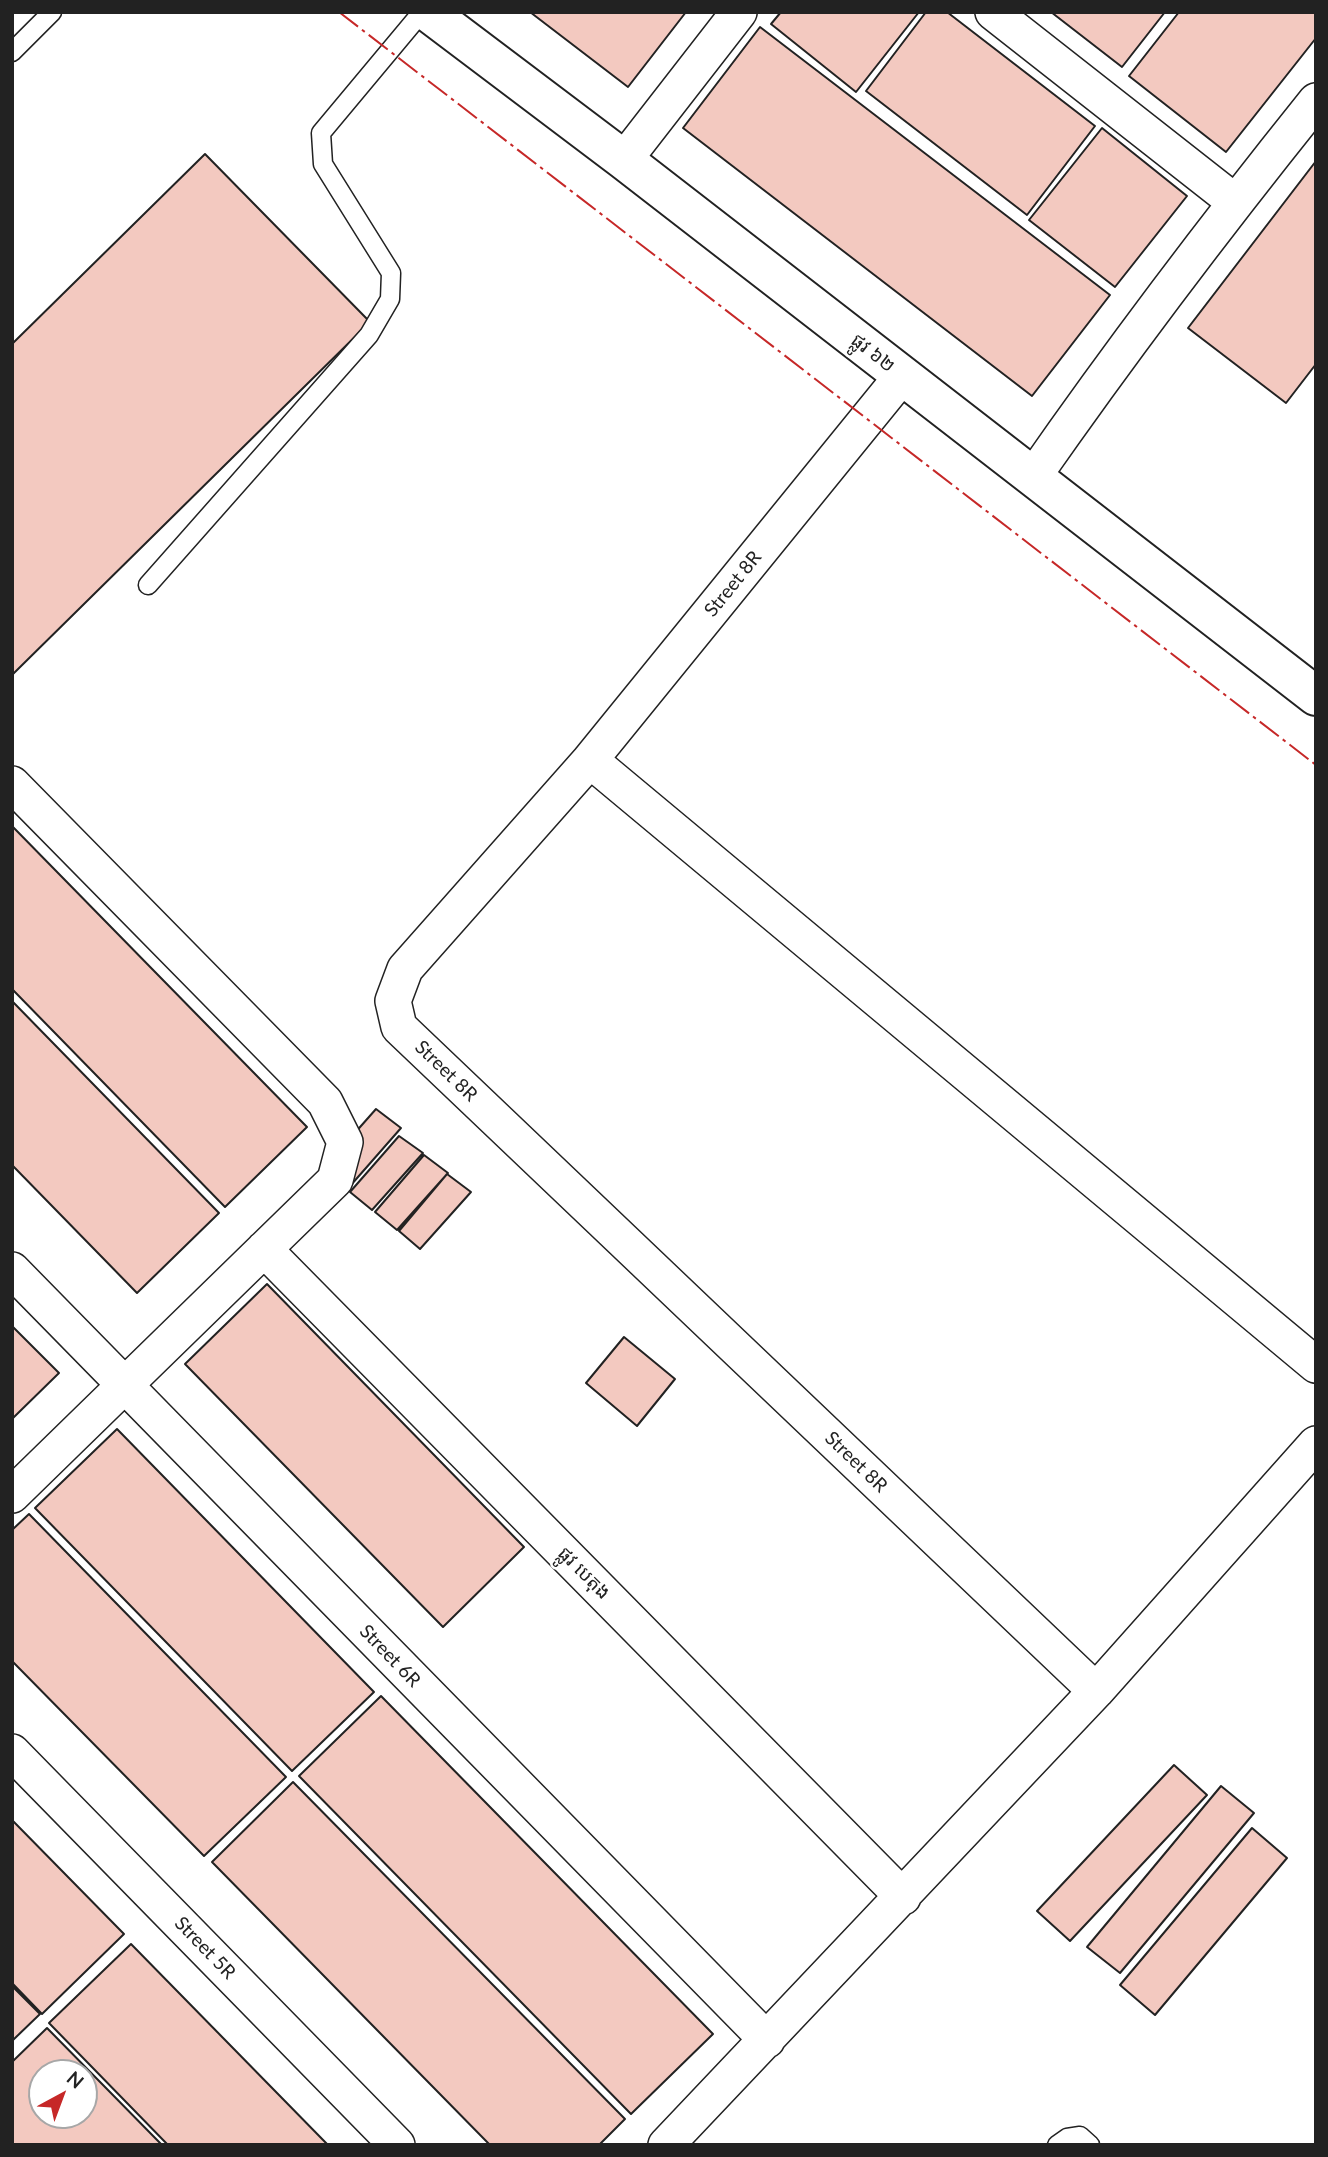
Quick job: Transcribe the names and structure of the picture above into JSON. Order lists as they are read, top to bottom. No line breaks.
{"streets":{"street":["ផ្លូវ ៦២","Street 8R","ផ្លូវ បេតុង","Street 6R","Street 5R"]},"crossings":[["ផ្លូវ ៦២","Street 8R"]],"north":"top right"}
